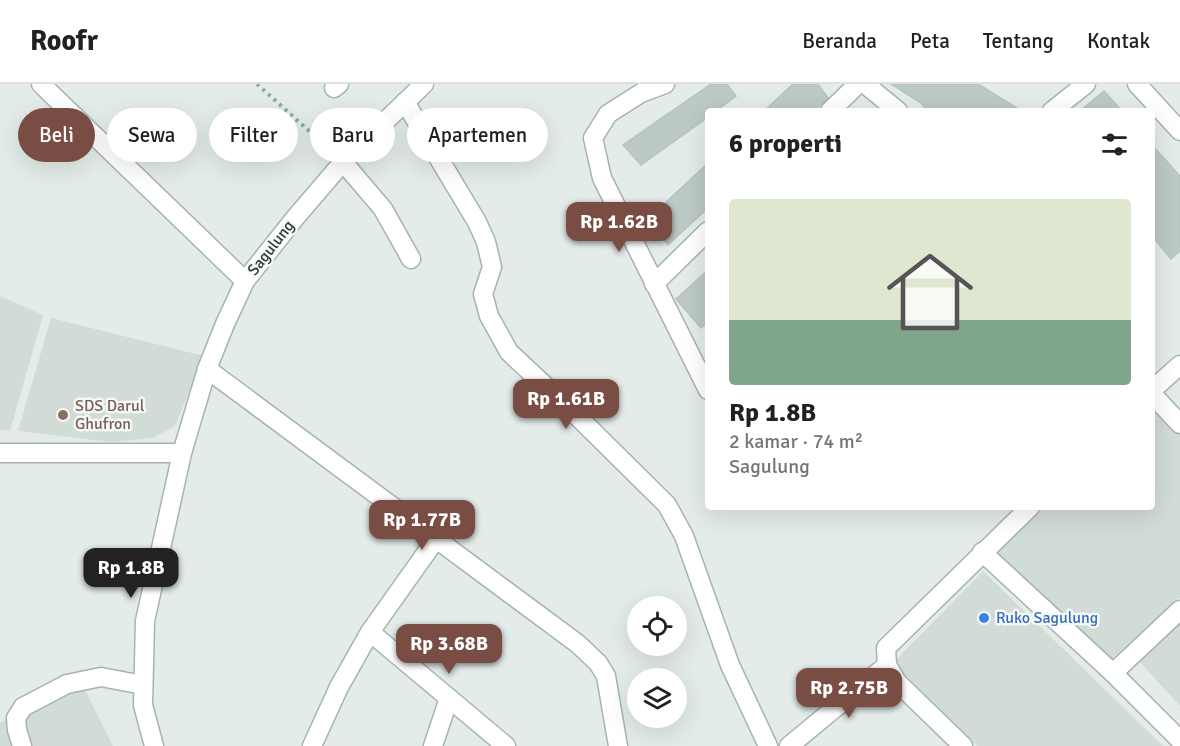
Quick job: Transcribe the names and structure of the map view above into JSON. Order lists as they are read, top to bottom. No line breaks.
{"streets":{"street":["Sagulung"]},"places":["SDS Darul Ghufron","Ruko Sagulung"],"page":{"header":"Roofr","nav":["Beranda","Peta","Tentang","Kontak"],"chip":["Beli","Sewa","Filter","Baru","Apartemen"],"heading":"6 properti","list":[{"name":"Rp 1.8B","note":"2 kamar · 74 m² · Sagulung"}],"price":["Rp 1.62B","Rp 1.61B","Rp 1.77B","Rp 1.8B","Rp 3.68B","Rp 2.75B"]}}
